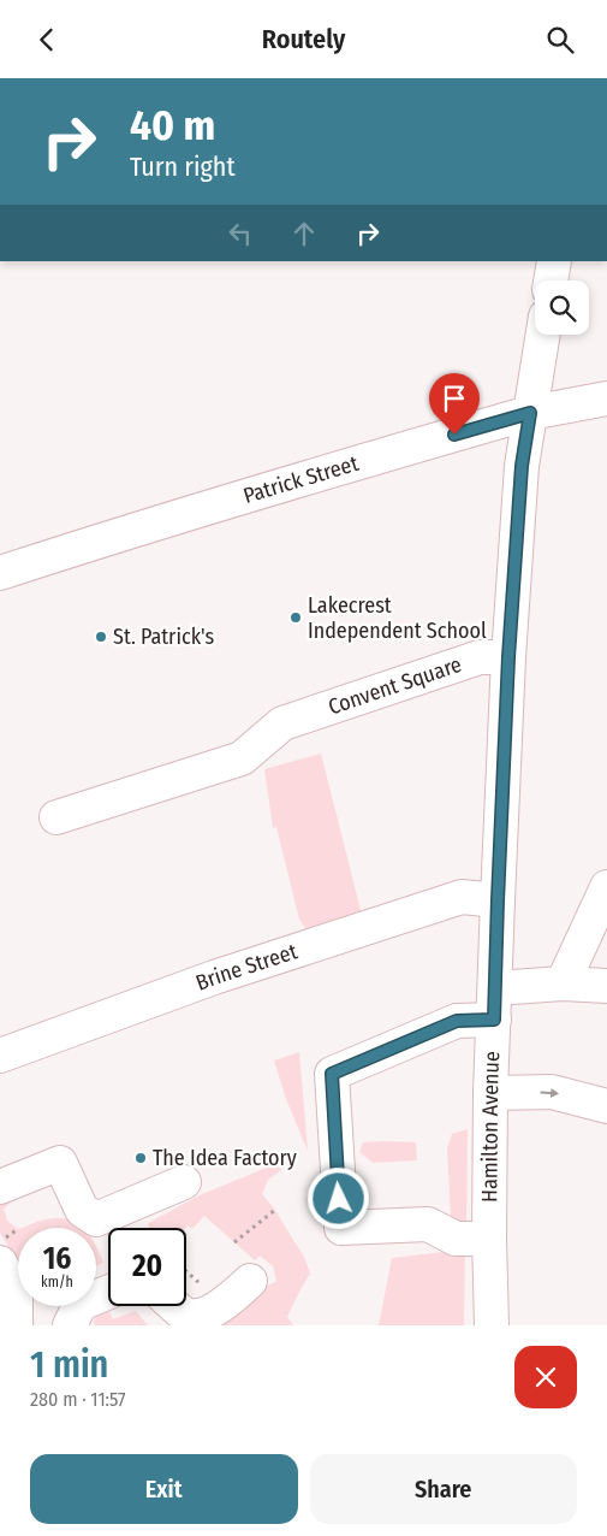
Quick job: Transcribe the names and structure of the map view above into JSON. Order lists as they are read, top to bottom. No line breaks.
{"streets":{"street":["Patrick Street","Convent Square","Brine Street","Hamilton Avenue"]},"crossings":[["Patrick Street","Hamilton Avenue"],["Convent Square","Hamilton Avenue"],["Brine Street","Hamilton Avenue"]],"places":["Lakecrest Independent School","St. Patrick's","The Idea Factory"],"page":{"header":"Routely","turn":["40 m","Turn right"],"speed":"16 km/h","limit":"20","heading":["1 min","280 m · 11:57"],"buttons":["Exit","Share"]}}
